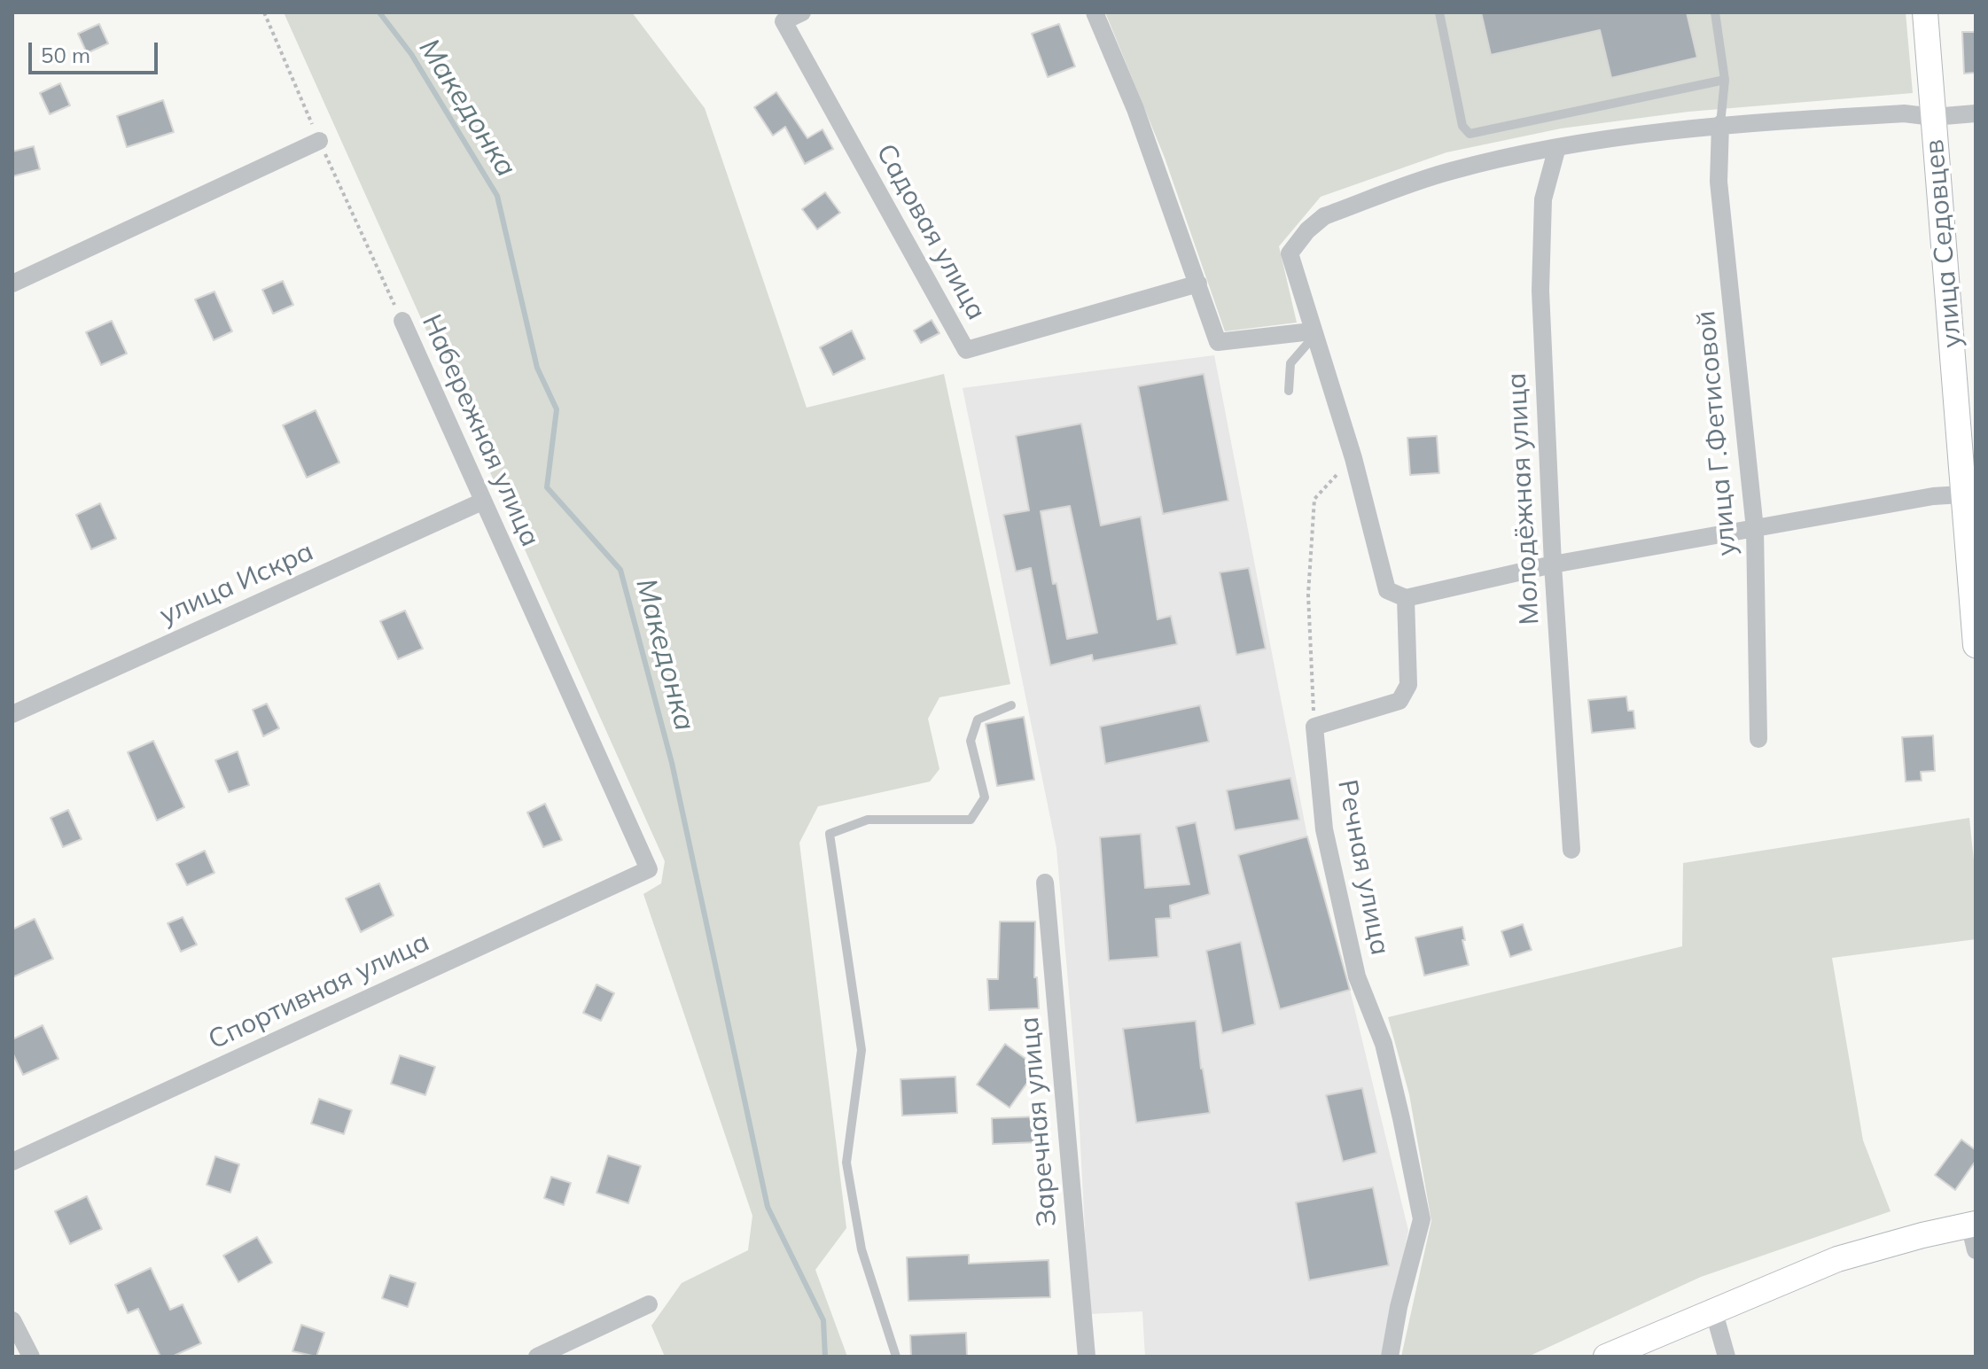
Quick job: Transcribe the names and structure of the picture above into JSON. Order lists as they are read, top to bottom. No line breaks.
{"streets":{"street":["Садовая улица","улица Седовцев","Набережная улица","улица Г.Фетисовой","Молодёжная улица","улица Искра","Речная улица","Спортивная улица","Заречная улица"]},"crossings":[["Набережная улица","улица Искра"],["Набережная улица","Спортивная улица"]],"water":["Македонка"],"scale_bar":"50 m"}
